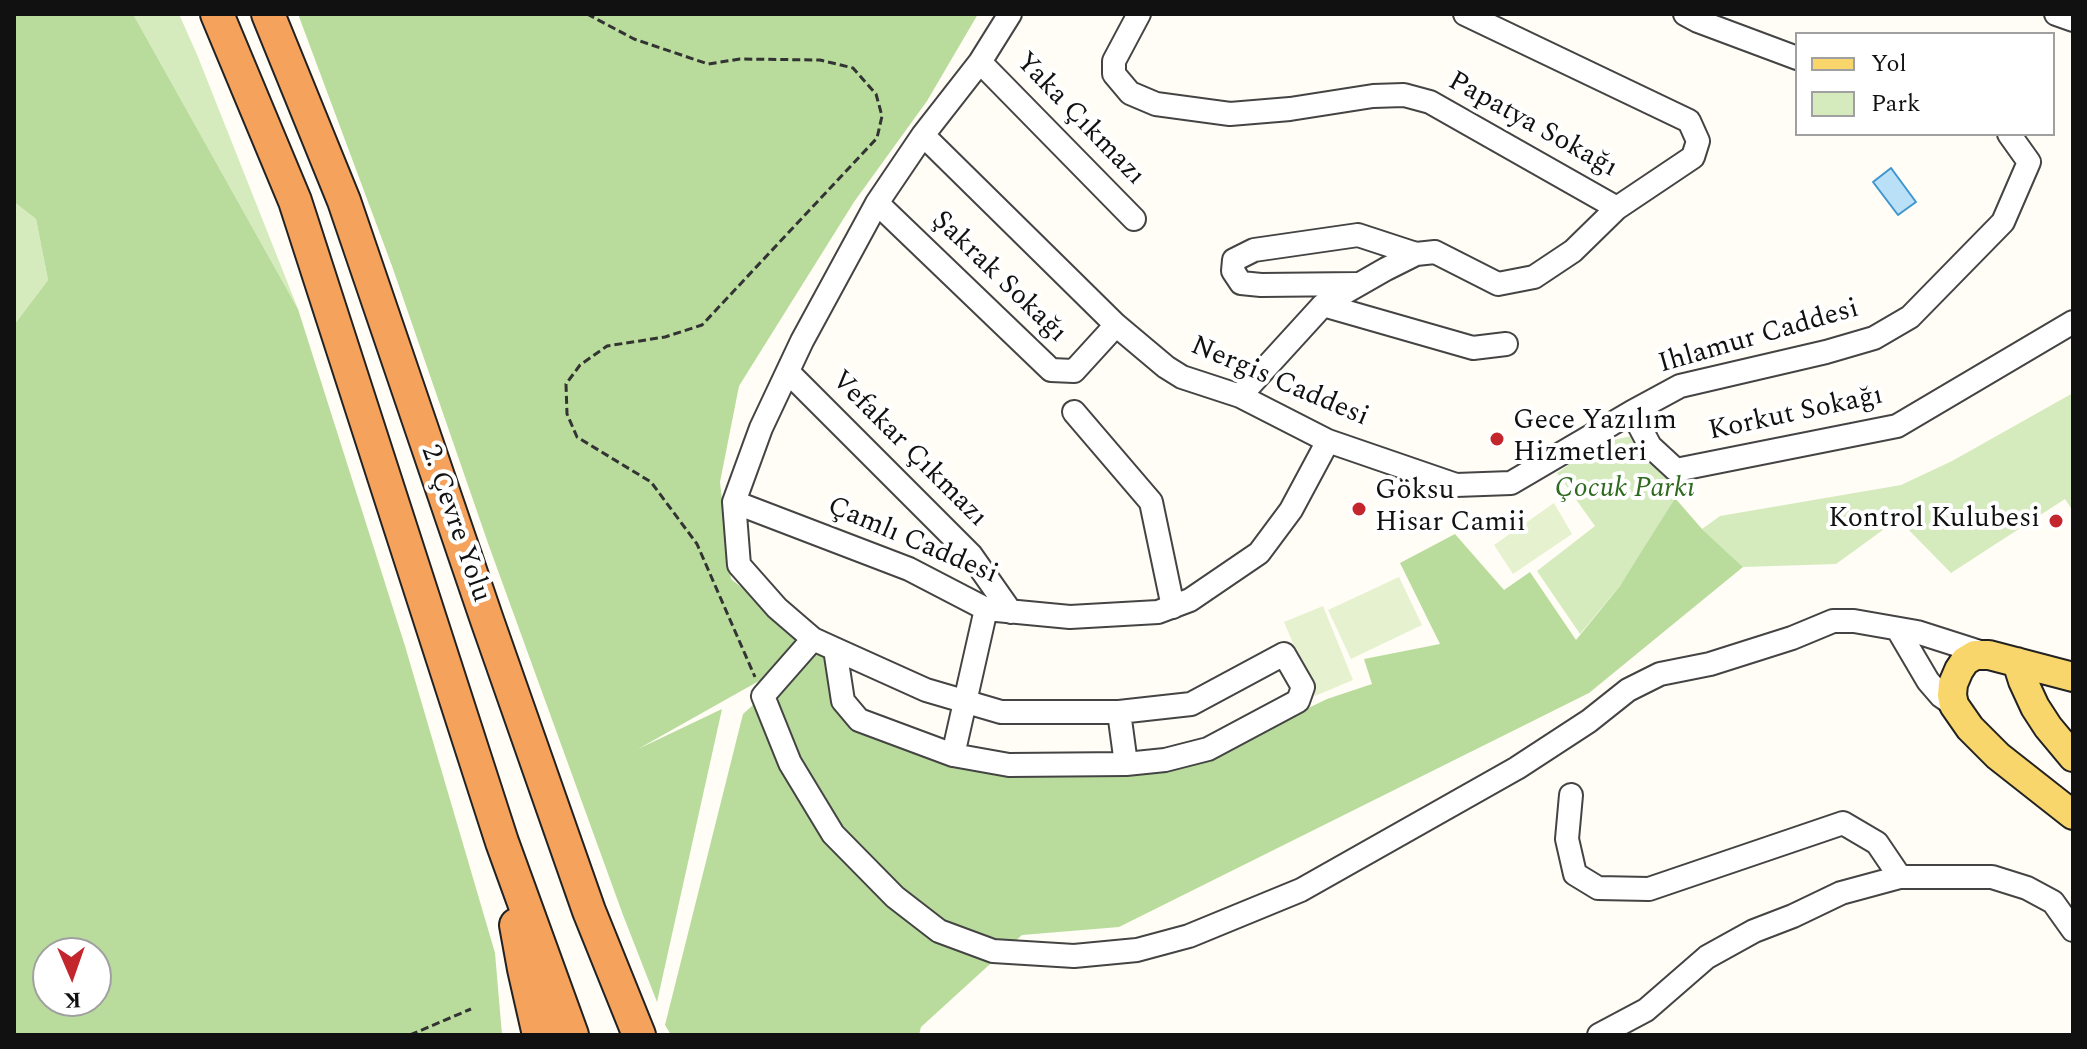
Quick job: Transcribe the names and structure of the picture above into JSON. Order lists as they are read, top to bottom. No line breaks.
{"streets":{"highway":["2. Çevre Yolu"],"street":["Yaka Çıkmazı","Papatya Sokağı","Şakrak Sokağı","Ihlamur Caddesi","Nergis Caddesi","Korkut Sokağı","Vefakar Çıkmazı","Çamlı Caddesi"]},"crossings":[["Şakrak Sokağı","Nergis Caddesi"],["Ihlamur Caddesi","Nergis Caddesi"],["Ihlamur Caddesi","Korkut Sokağı"],["Nergis Caddesi","Korkut Sokağı"],["Nergis Caddesi","Çamlı Caddesi"],["Vefakar Çıkmazı","Çamlı Caddesi"]],"parks":["Çocuk Parkı"],"places":["Gece Yazılım Hizmetleri","Göksu Hisar Camii","Kontrol Kulubesi"],"legend":["Yol","Park"],"north":"bottom"}
